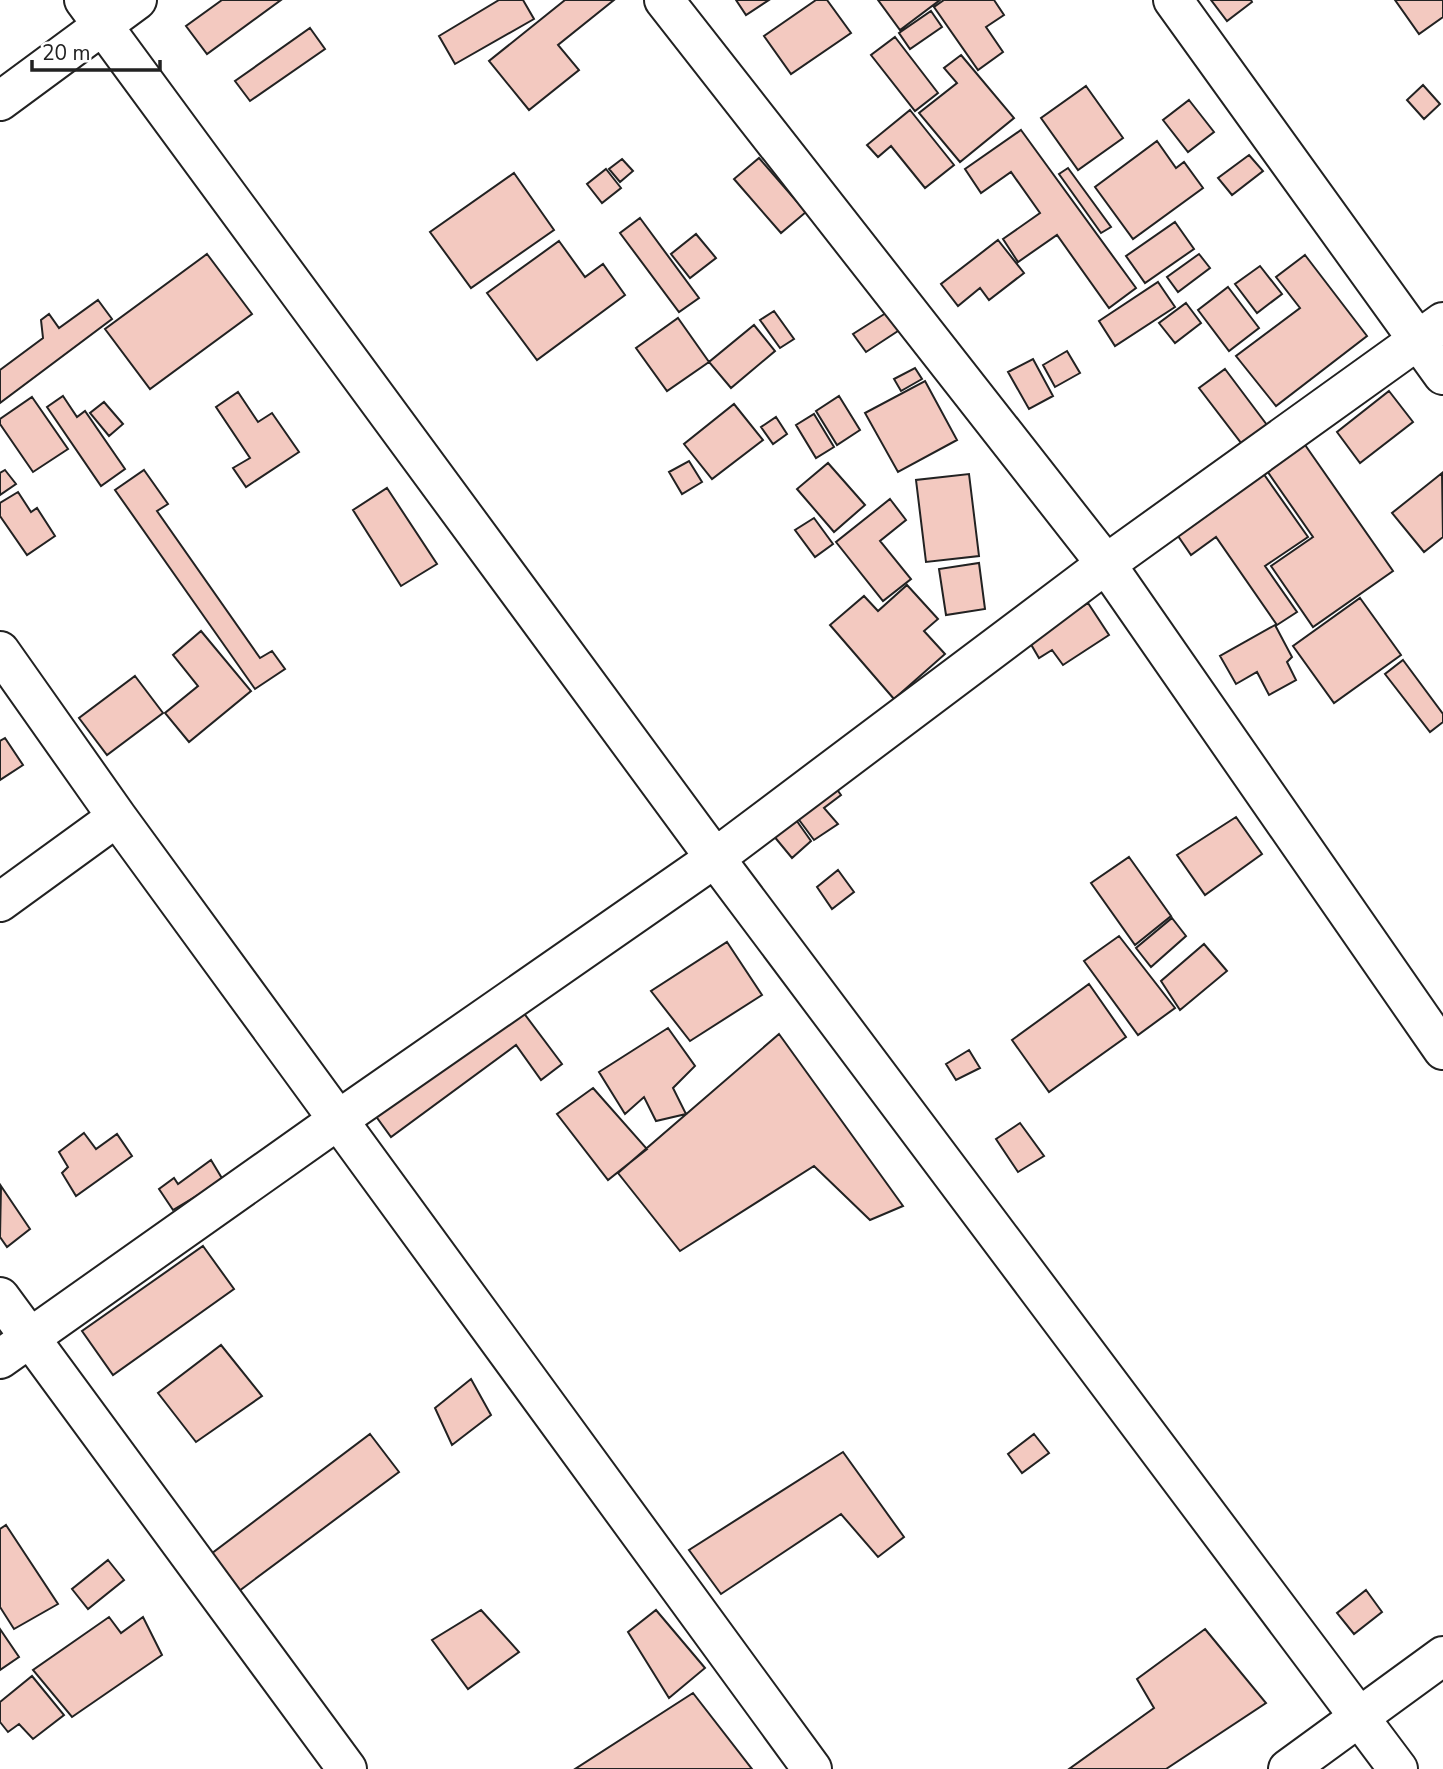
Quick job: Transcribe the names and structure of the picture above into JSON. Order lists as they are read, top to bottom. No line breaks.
{"scale_bar":"20 m"}
